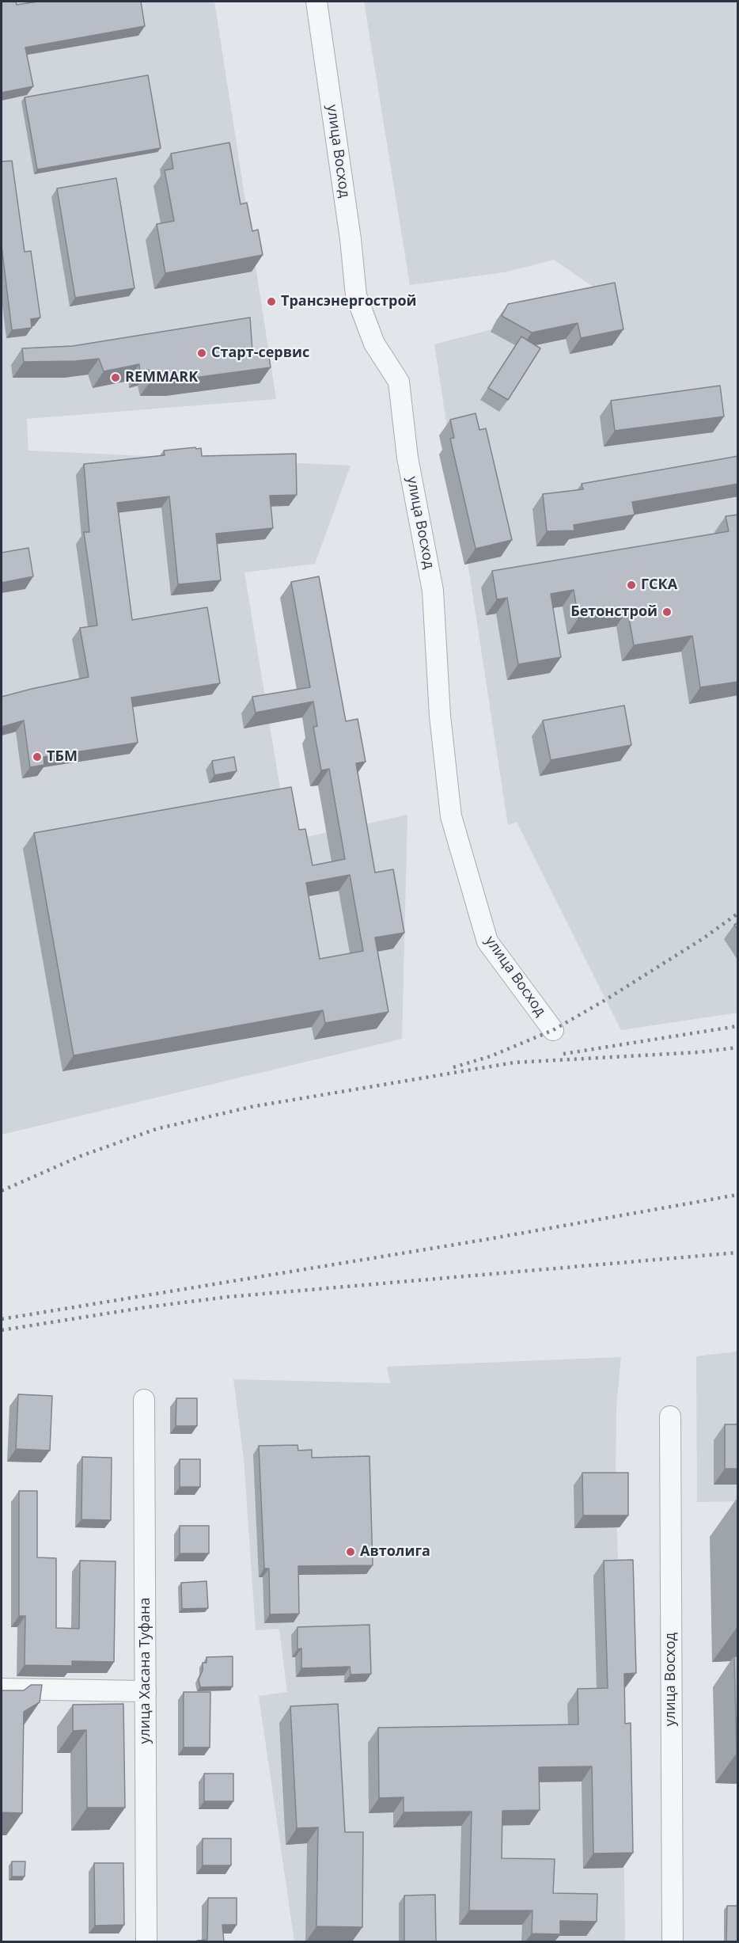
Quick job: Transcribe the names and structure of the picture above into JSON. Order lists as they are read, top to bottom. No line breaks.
{"streets":{"street":["улица Восход","улица Хасана Туфана"]},"places":["Трансэнергострой","Старт-сервис","REMMARK","ГСКА","Бетонстрой","ТБМ","Автолига"]}
